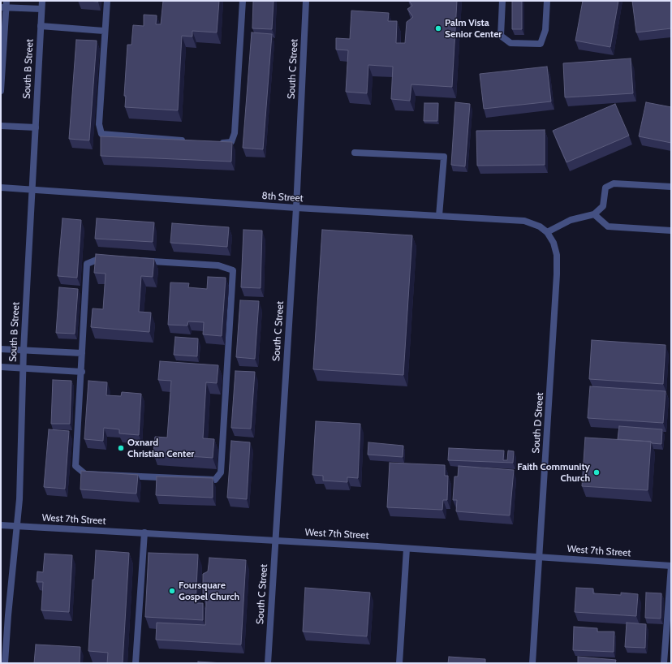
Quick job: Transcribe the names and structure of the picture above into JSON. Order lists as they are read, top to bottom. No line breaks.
{"streets":{"street":["South B Street","South C Street","8th Street","South D Street","West 7th Street"]},"crossings":[["South B Street","8th Street"],["South B Street","West 7th Street"],["South C Street","8th Street"],["South C Street","West 7th Street"],["8th Street","South D Street"],["South D Street","West 7th Street"]],"places":["Palm Vista Senior Center","Oxnard Christian Center","Faith Community Church","Foursquare Gospel Church"]}
